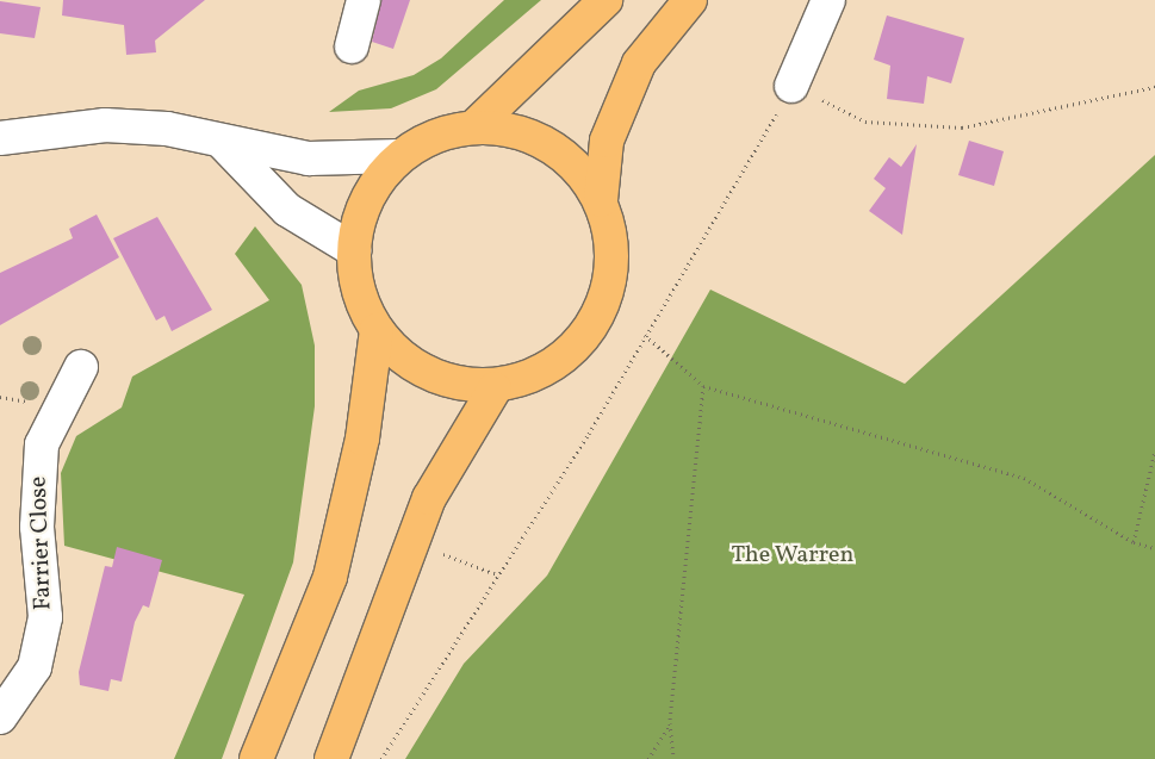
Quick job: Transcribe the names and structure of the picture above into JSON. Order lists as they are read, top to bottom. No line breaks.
{"streets":{"street":["Farrier Close"]},"parks":["The Warren"]}
